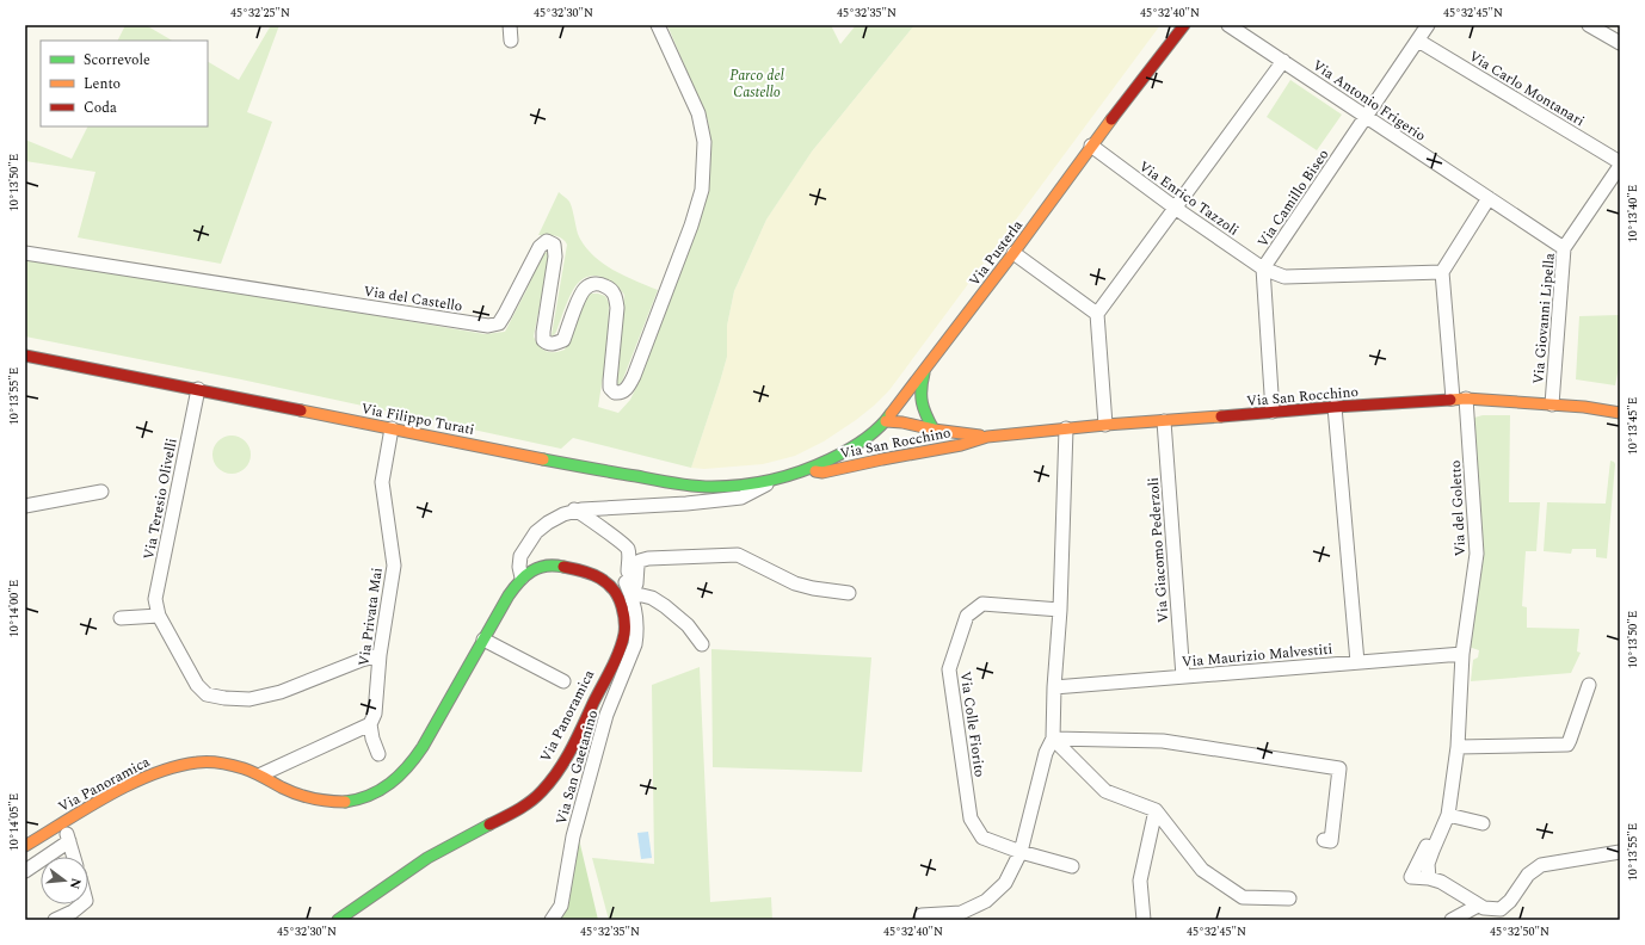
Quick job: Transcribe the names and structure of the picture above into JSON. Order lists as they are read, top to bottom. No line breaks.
{"streets":{"street":["Via Carlo Montanari","Via Antonio Frigerio","Via Enrico Tazzoli","Via Camillo Biseo","Via Pusterla","Via del Castello","Via Giovanni Lipella","Via San Rocchino","Via Filippo Turati","Via Teresio Olivelli","Via del Goletto","Via Giacomo Pederzoli","Via Privata Mai","Via Maurizio Malvestiti","Via Panoramica","Via Colle Fiorito","Via San Gaetanino"]},"crossings":[["Via Carlo Montanari","Via Camillo Biseo"],["Via Carlo Montanari","Via Giovanni Lipella"],["Via Antonio Frigerio","Via Camillo Biseo"],["Via Antonio Frigerio","Via Giovanni Lipella"],["Via Enrico Tazzoli","Via Camillo Biseo"],["Via Enrico Tazzoli","Via Pusterla"],["Via Enrico Tazzoli","Via del Goletto"],["Via Camillo Biseo","Via San Rocchino"],["Via Pusterla","Via San Rocchino"],["Via Pusterla","Via Filippo Turati"],["Via Giovanni Lipella","Via San Rocchino"],["Via San Rocchino","Via Filippo Turati"],["Via San Rocchino","Via del Goletto"],["Via San Rocchino","Via Giacomo Pederzoli"],["Via Filippo Turati","Via Teresio Olivelli"],["Via Filippo Turati","Via Privata Mai"],["Via Teresio Olivelli","Via Privata Mai"],["Via del Goletto","Via Maurizio Malvestiti"],["Via Giacomo Pederzoli","Via Maurizio Malvestiti"]],"parks":["Parco del Castello"],"legend":["Scorrevole","Lento","Coda"],"north":"right","coordinates":["45°32'25\"N","45°32'30\"N","45°32'35\"N","45°32'40\"N","45°32'45\"N","10°13'50\"E","10°13'40\"E","10°13'55\"E","10°13'45\"E","10°14'00\"E","10°14'05\"E","45°32'50\"N"]}
